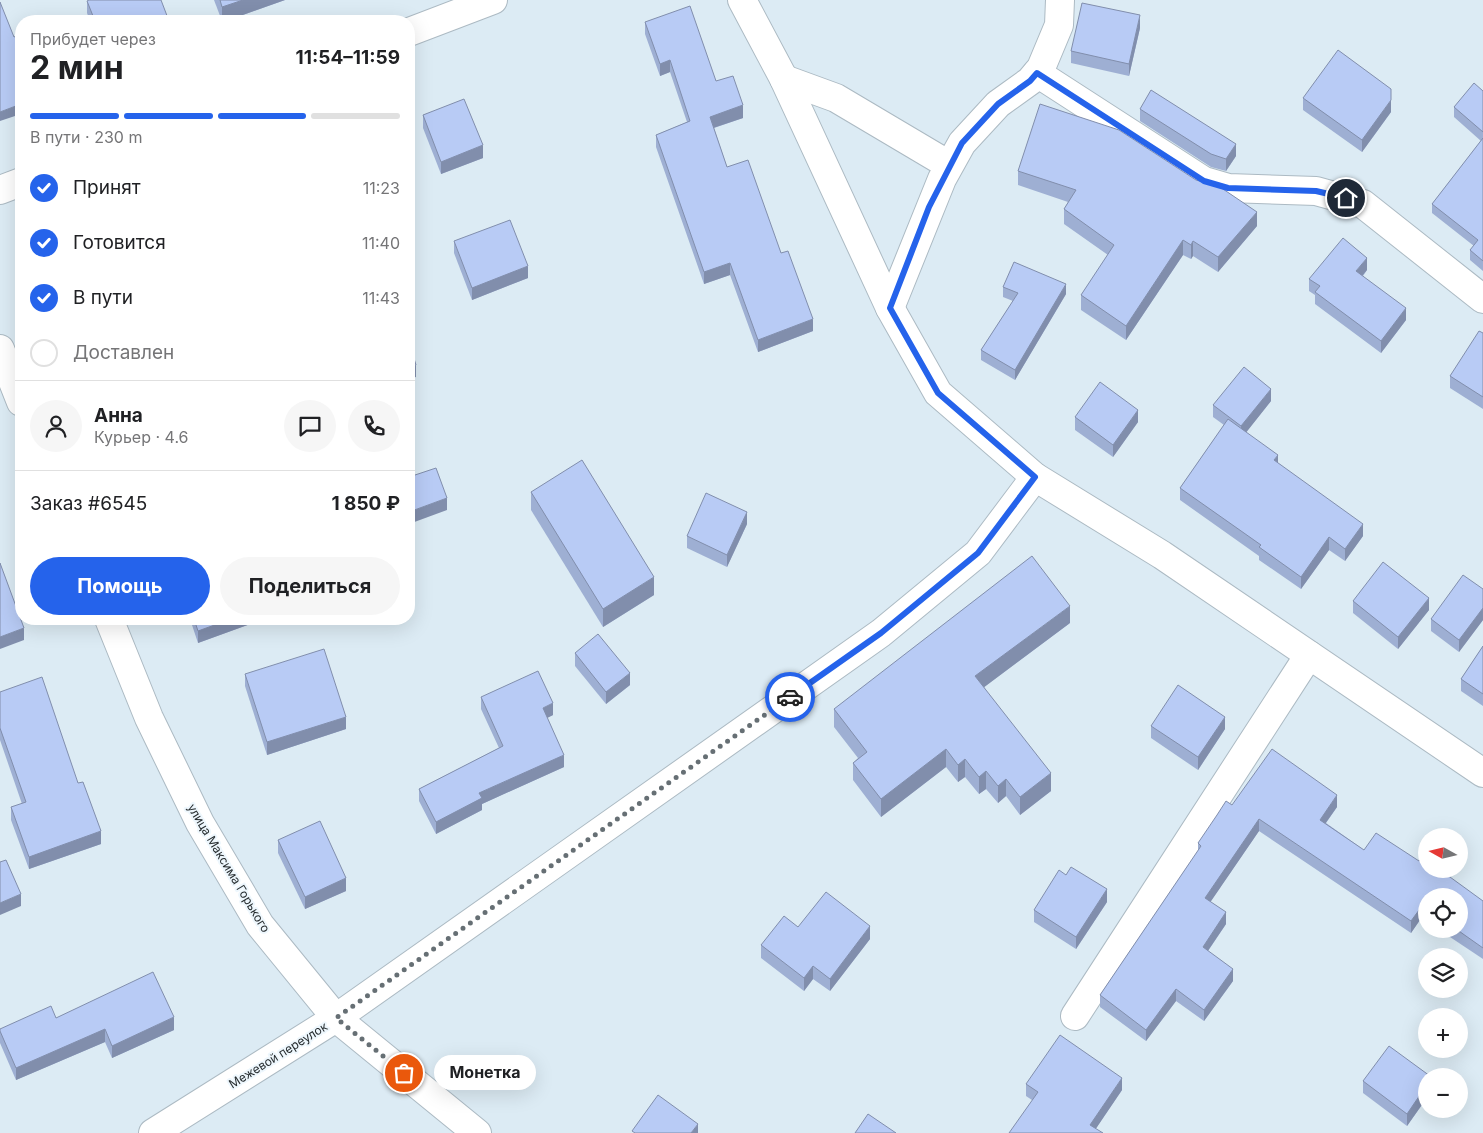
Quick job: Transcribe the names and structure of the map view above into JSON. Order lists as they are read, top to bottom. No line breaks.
{"streets":{"street":["улица Максима Горького","Межевой переулок"]},"crossings":[["улица Максима Горького","Межевой переулок"]],"places":["Монетка"],"north":"left","page":{"heading":["2 мин","Прибудет через","11:54–11:59"],"panel":["Анна","Курьер · 4.6","Заказ #6545","1 850 ₽"],"bar":"В пути · 230 m","list":[["Принят","11:23"],["Готовится","11:40"],["В пути","11:43"],"Доставлен"],"buttons":["Помощь","Поделиться"],"map_buttons":["+","−"],"bubble":"Монетка"}}
